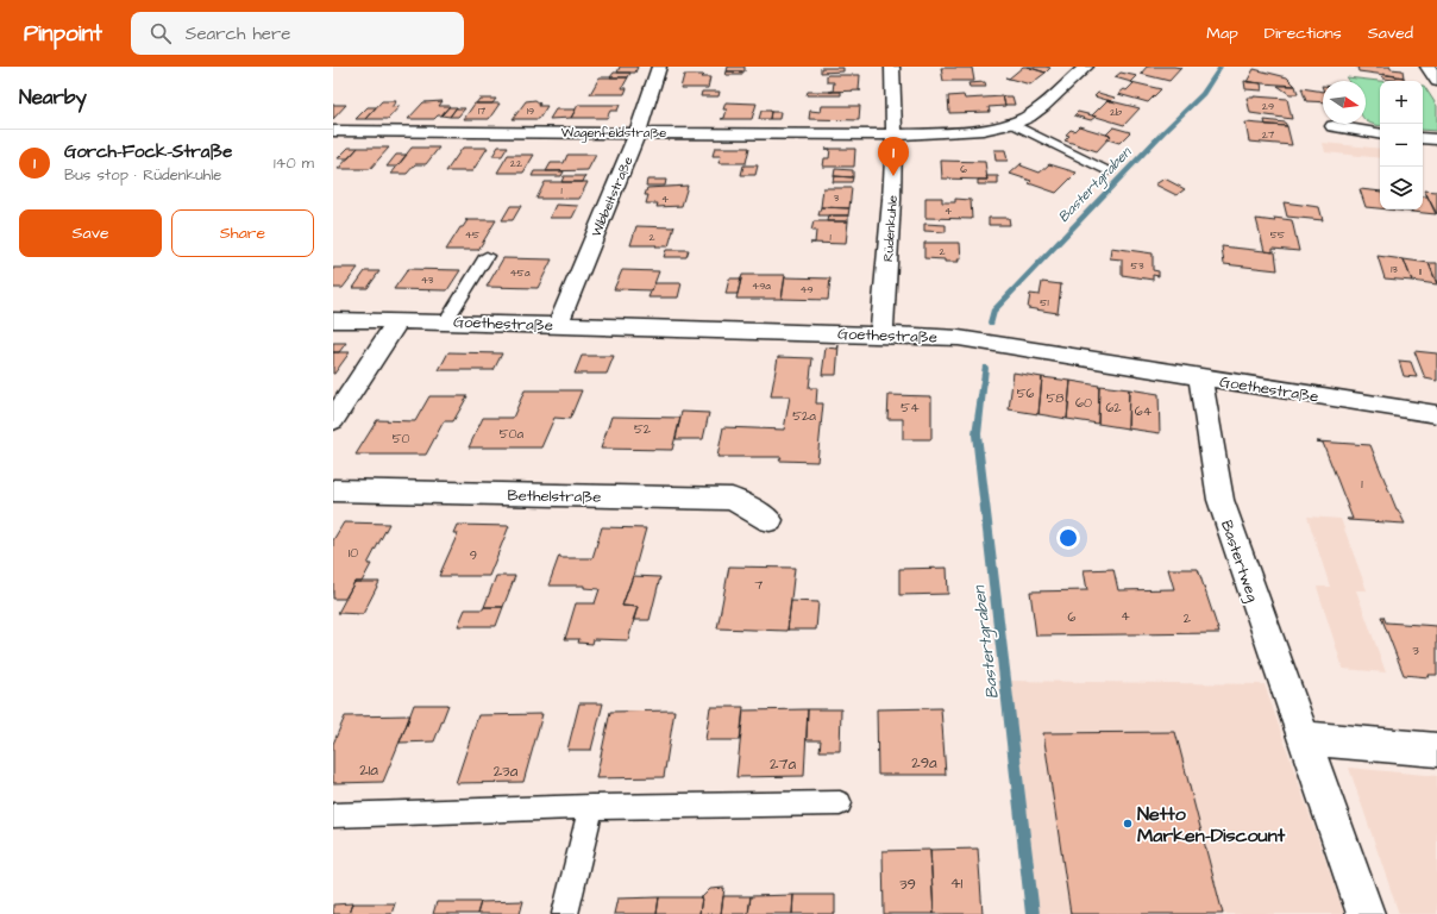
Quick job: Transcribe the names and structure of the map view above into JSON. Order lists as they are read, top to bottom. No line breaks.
{"streets":{"street":["Wagenfeldstraße","Wibbeltstraße","Rüdenkuhle","Goethestraße","Bethelstraße","Bastertweg"]},"crossings":[["Wagenfeldstraße","Wibbeltstraße"],["Wagenfeldstraße","Rüdenkuhle"],["Wibbeltstraße","Goethestraße"],["Rüdenkuhle","Goethestraße"],["Goethestraße","Bastertweg"]],"water":["Bastertgraben"],"places":["Netto Marken-Discount"],"house_numbers":["29","17","19","2b","27","22","6","1","3","4","4","45","55","2","1","2","53","13","11","45a","43","49a","49","51","56","58","60","54","62","64","52a","52","50a","50","1","10","9","7","4","6","2","3","29a","27a","21a","23a","41","39"],"north":"right","page":{"header":"Pinpoint","search":"Search here","nav":["Map","Directions","Saved"],"heading":"Nearby","map_buttons":["+","−"],"list":[{"mark":"1","name":"Gorch-Fock-Straße","note":"Bus stop · Rüdenkuhle","value":"140 m"}],"pins":"1","buttons":["Save","Share"]}}
